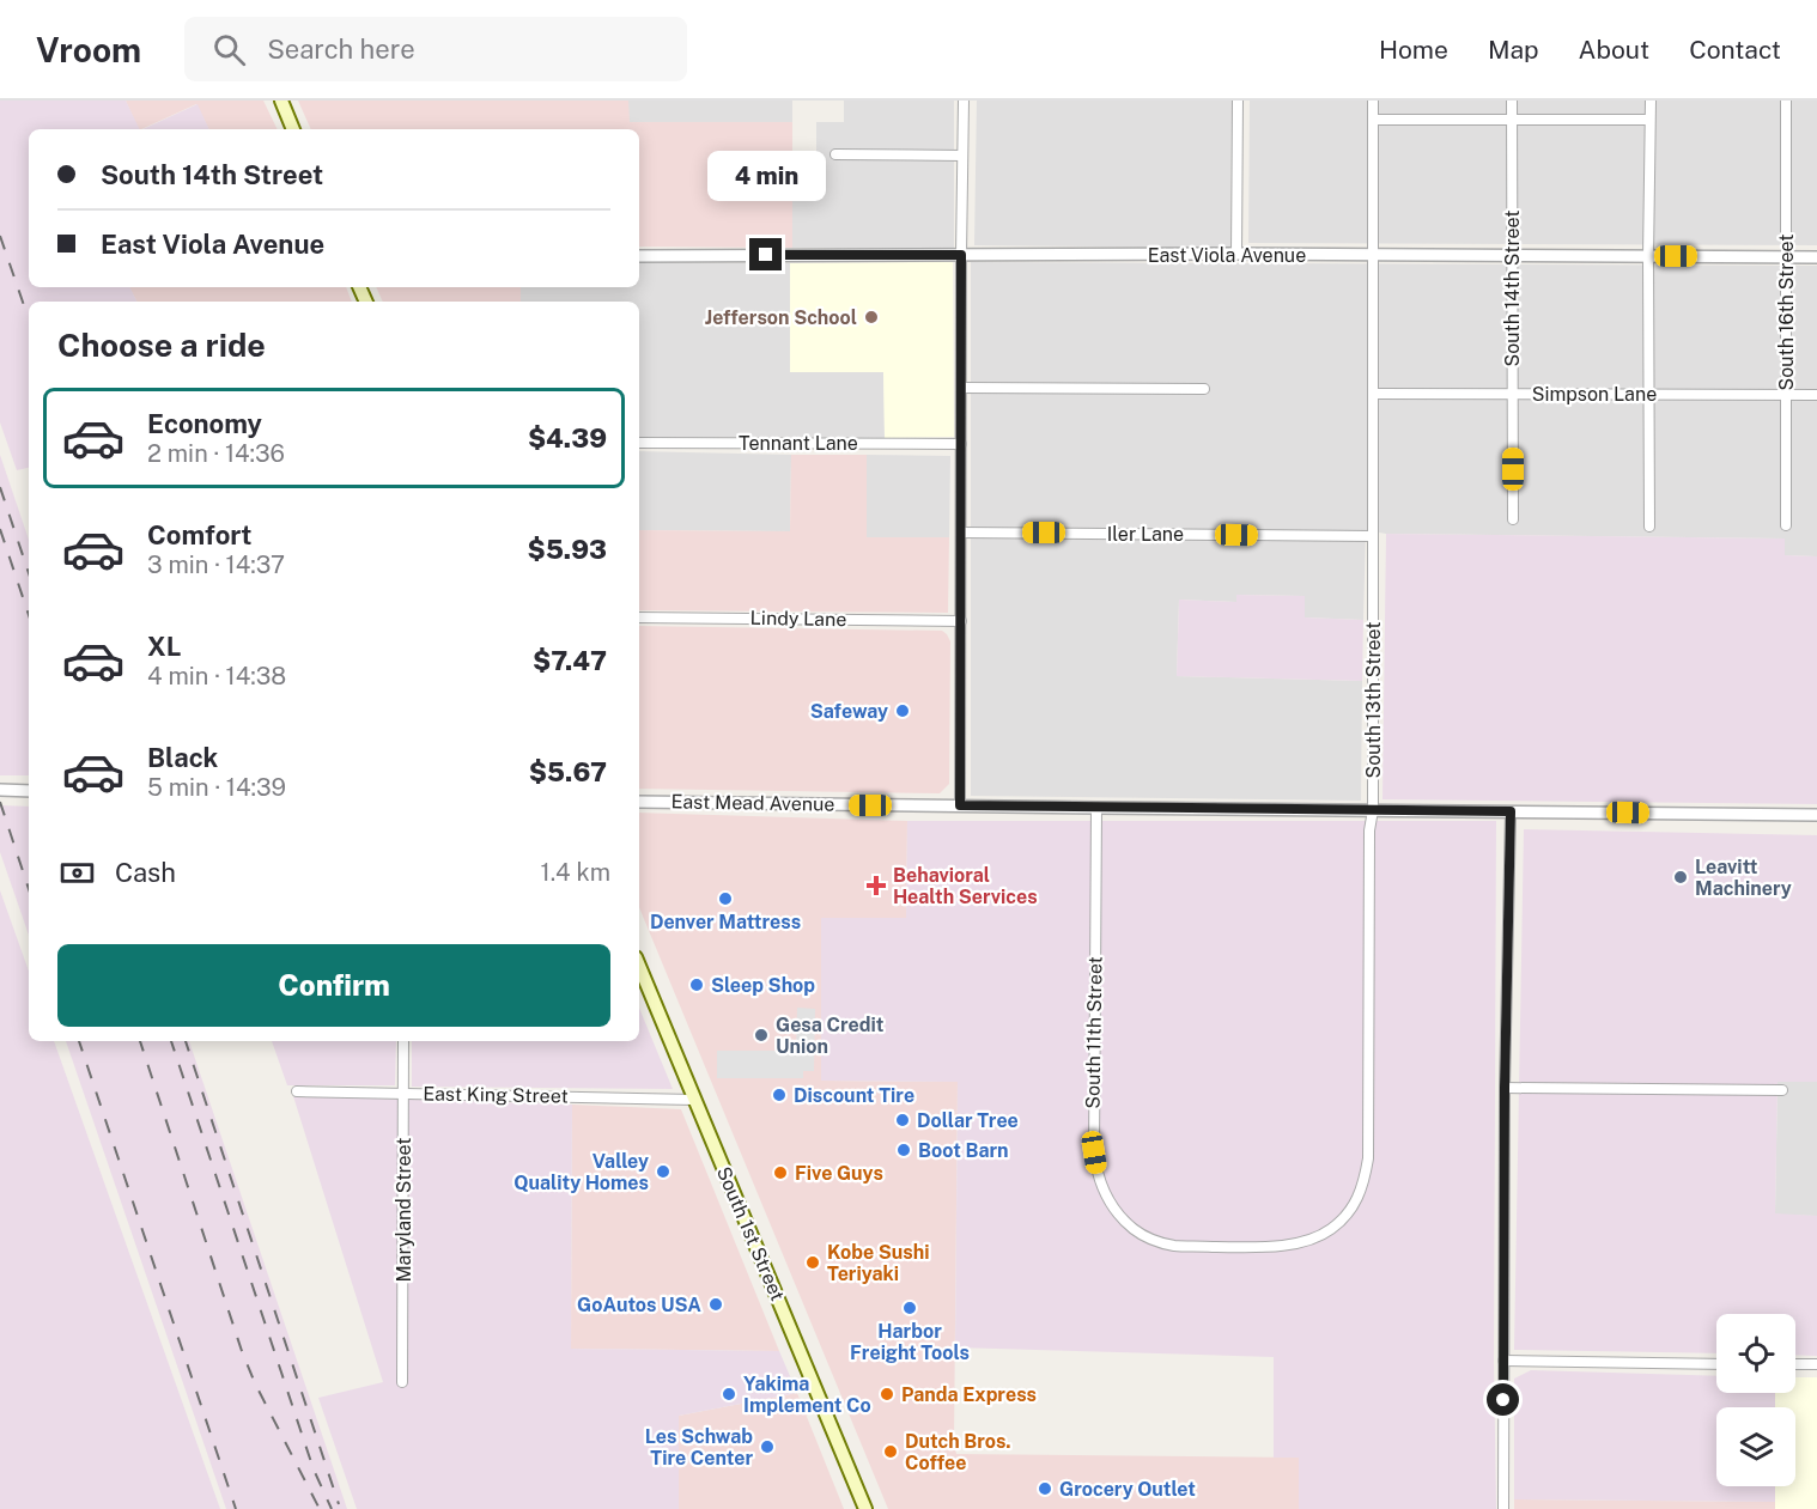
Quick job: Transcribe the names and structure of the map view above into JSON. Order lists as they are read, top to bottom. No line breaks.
{"streets":{"main road":["South 1st Street"],"street":["East Viola Avenue","South 14th Street","South 16th Street","Simpson Lane","Tennant Lane","Iler Lane","Lindy Lane","South 13th Street","East Mead Avenue","South 11th Street","East King Street","Maryland Street"]},"crossings":[["East Viola Avenue","South 14th Street"],["East Viola Avenue","South 16th Street"],["East Viola Avenue","South 13th Street"],["South 14th Street","Simpson Lane"],["South 16th Street","Simpson Lane"],["Simpson Lane","South 13th Street"],["Iler Lane","South 13th Street"],["South 13th Street","East Mead Avenue"],["South 13th Street","South 11th Street"],["East Mead Avenue","South 11th Street"],["East King Street","Maryland Street"],["East King Street","South 1st Street"]],"places":{"other":["Jefferson School","Safeway","Leavitt Machinery","Denver Mattress","Sleep Shop","Gesa Credit Union","Discount Tire","Dollar Tree","Boot Barn","Valley Quality Homes","Five Guys","Kobe Sushi Teriyaki","GoAutos USA","Harbor Freight Tools","Yakima Implement Co","Panda Express","Les Schwab Tire Center","Dutch Bros. Coffee","Grocery Outlet"],"health":["Behavioral Health Services"]},"page":{"header":"Vroom","search":"Search here","nav":["Home","Map","About","Contact"],"banner":["South 14th Street","East Viola Avenue"],"bubble":"4 min","heading":"Choose a ride","list":[{"name":"Economy","note":"2 min · 14:36","value":"$4.39"},{"name":"Comfort","note":"3 min · 14:37","value":"$5.93"},{"name":"XL","note":"4 min · 14:38","value":"$7.47"},{"name":"Black","note":"5 min · 14:39","value":"$5.67"}],"pay":["Cash","1.4 km"],"buttons":"Confirm"}}
